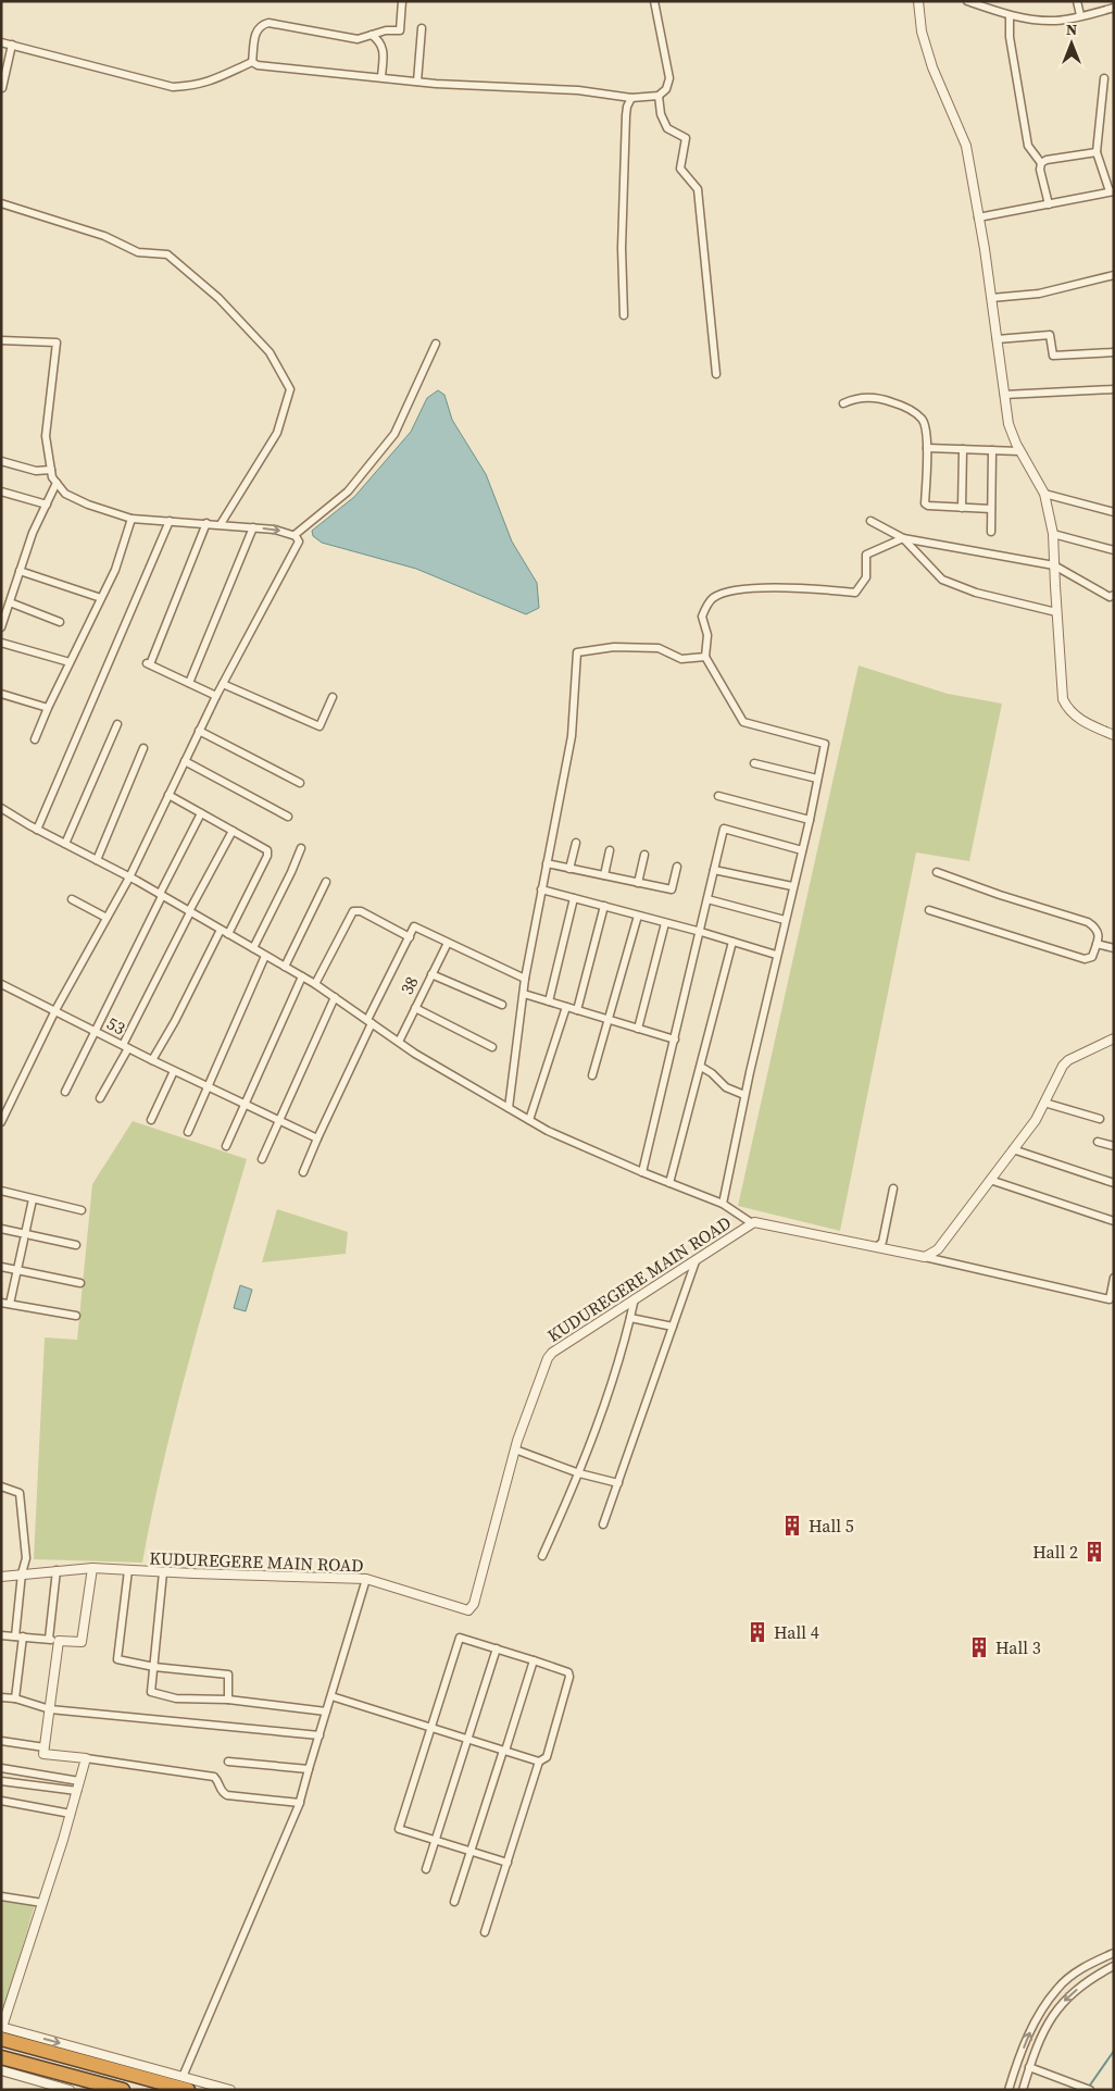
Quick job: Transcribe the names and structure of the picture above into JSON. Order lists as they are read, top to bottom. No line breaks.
{"streets":{"street":["38","53","KUDUREGERE MAIN ROAD"]},"places":{"building":["Hall 5","Hall 2","Hall 4","Hall 3"]},"north":"top"}
